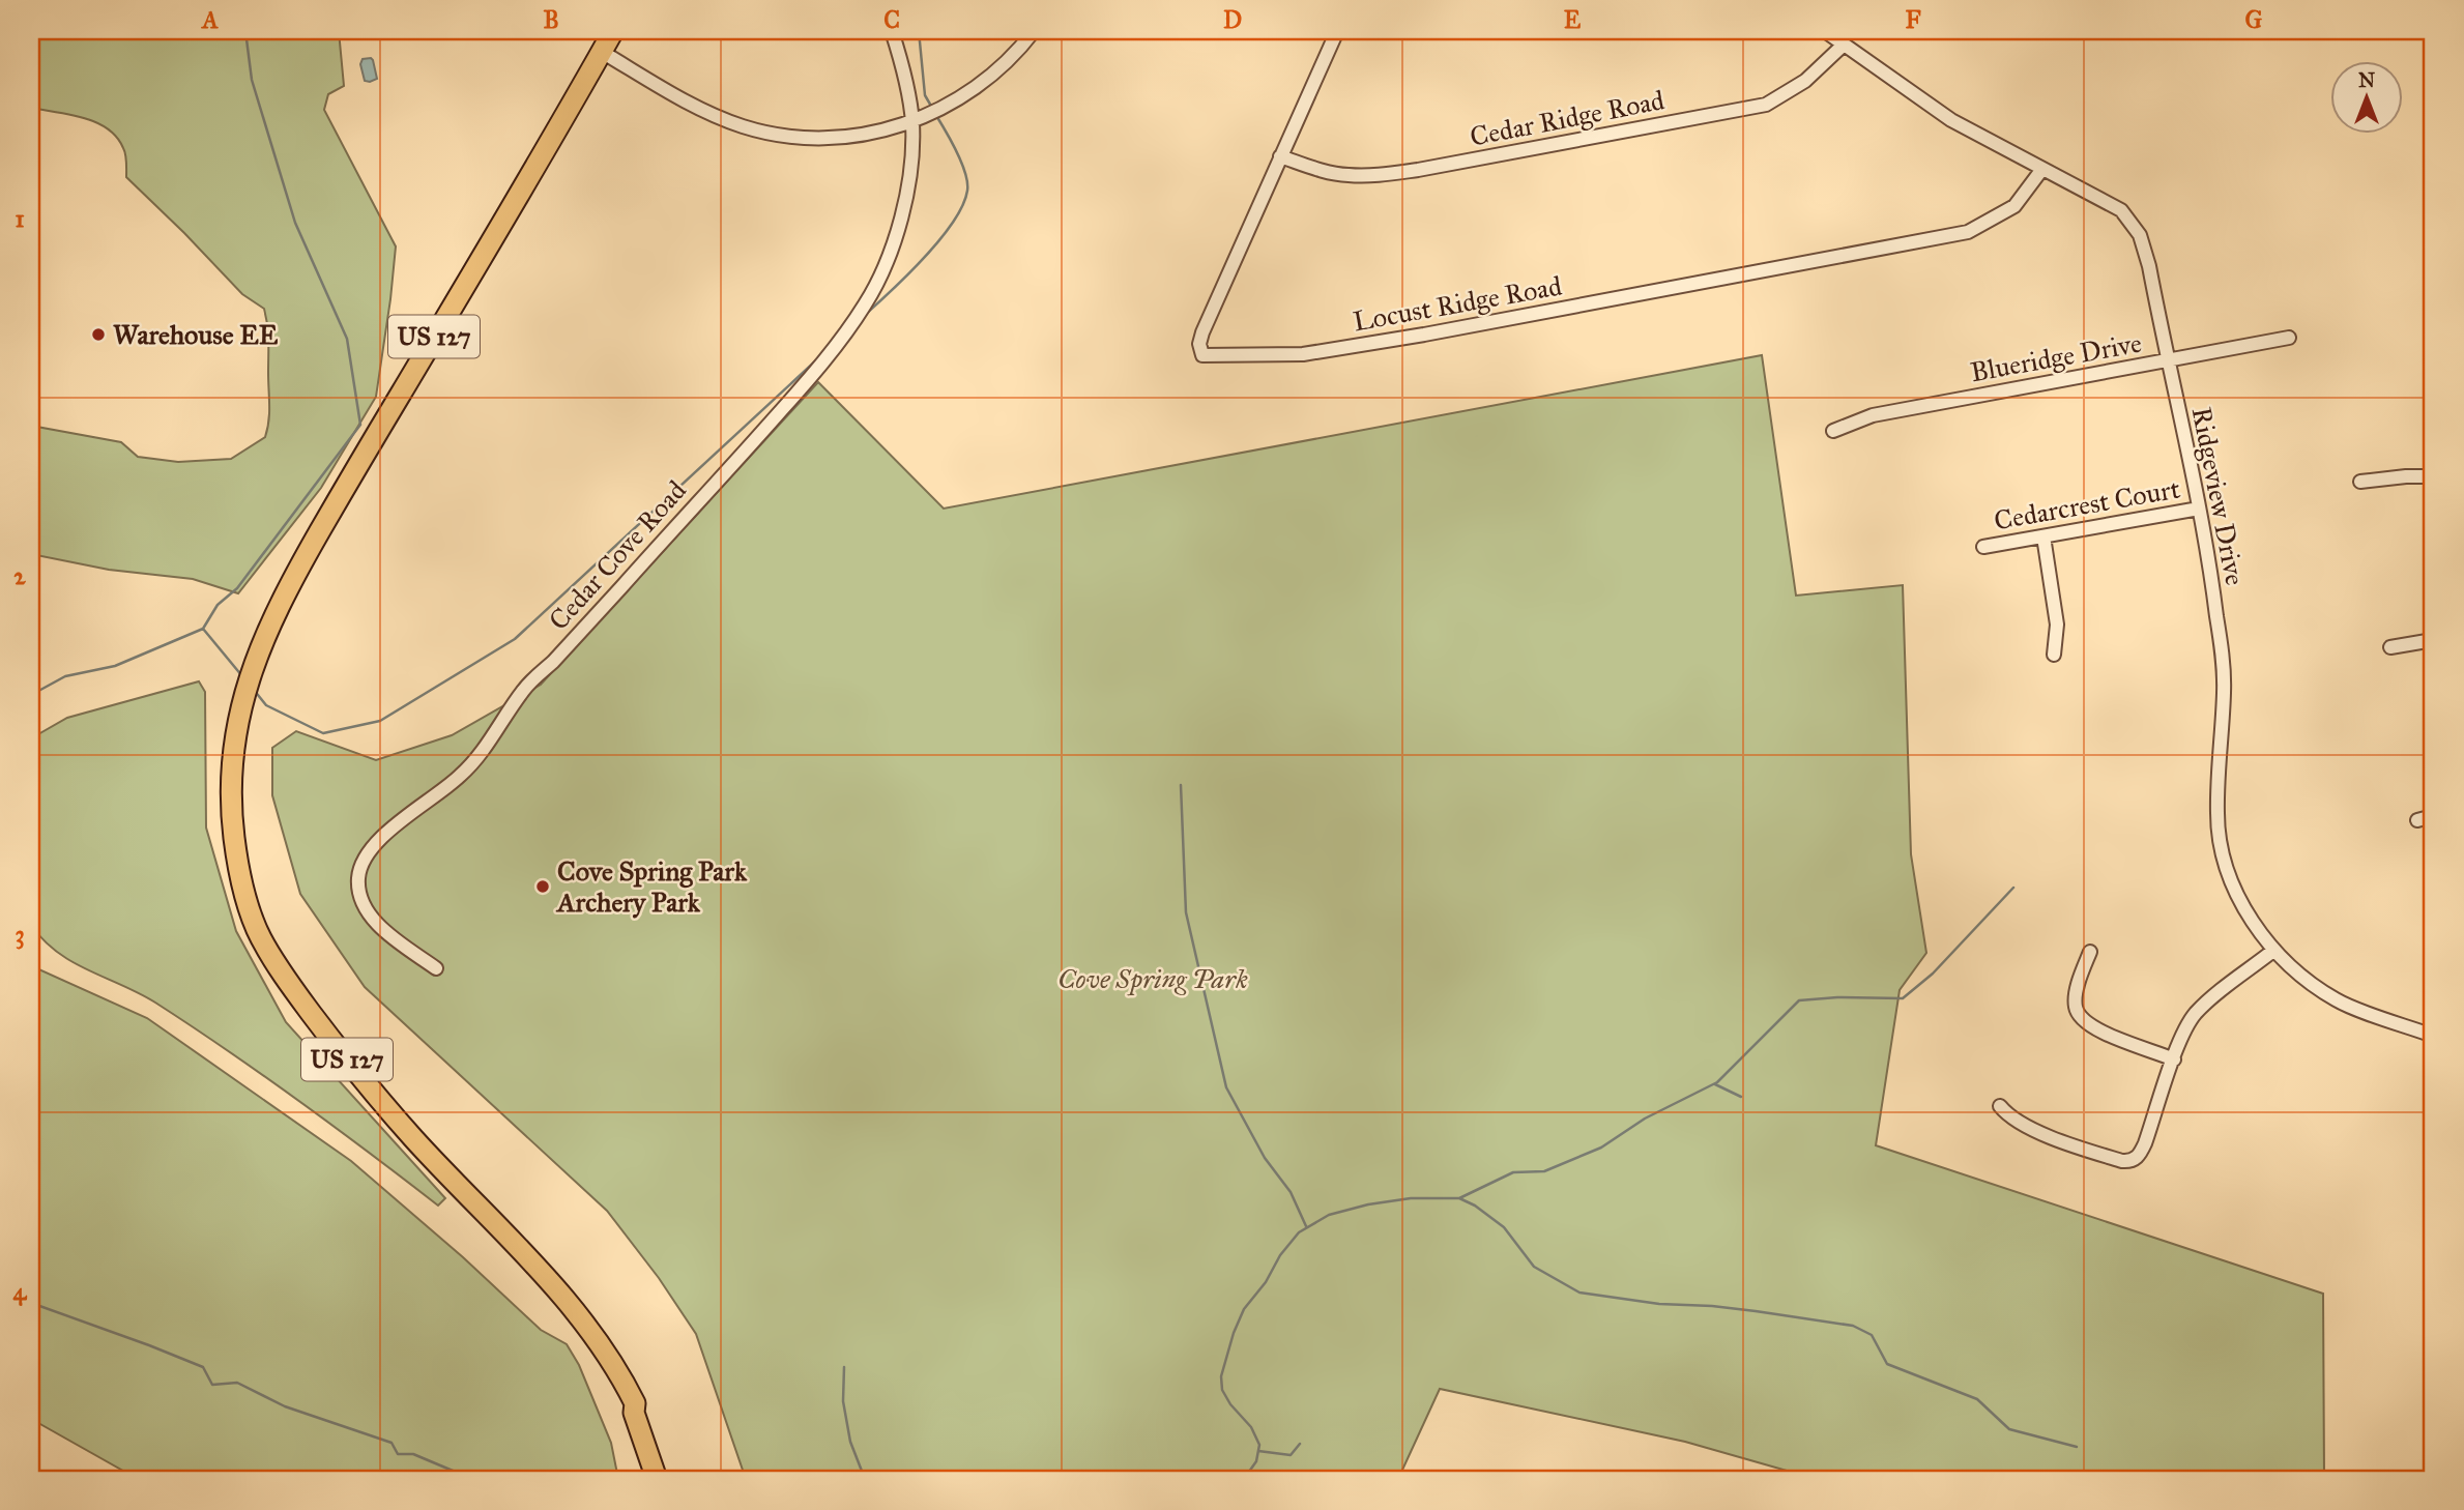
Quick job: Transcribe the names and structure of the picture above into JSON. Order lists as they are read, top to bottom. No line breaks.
{"streets":{"highway":["US 127"],"street":["Cedar Ridge Road","Locust Ridge Road","Blueridge Drive","Ridgeview Drive","Cedarcrest Court","Cedar Cove Road"]},"crossings":[["Cedar Ridge Road","Locust Ridge Road"],["Cedar Ridge Road","Ridgeview Drive"],["Locust Ridge Road","Ridgeview Drive"],["Blueridge Drive","Ridgeview Drive"],["Ridgeview Drive","Cedarcrest Court"]],"parks":["Cove Spring Park"],"places":["Warehouse EE","Cove Spring Park Archery Park"],"north":"top","grid":{"columns":["A","B","C","D","E","F","G"],"rows":["1","2","3","4"]}}
